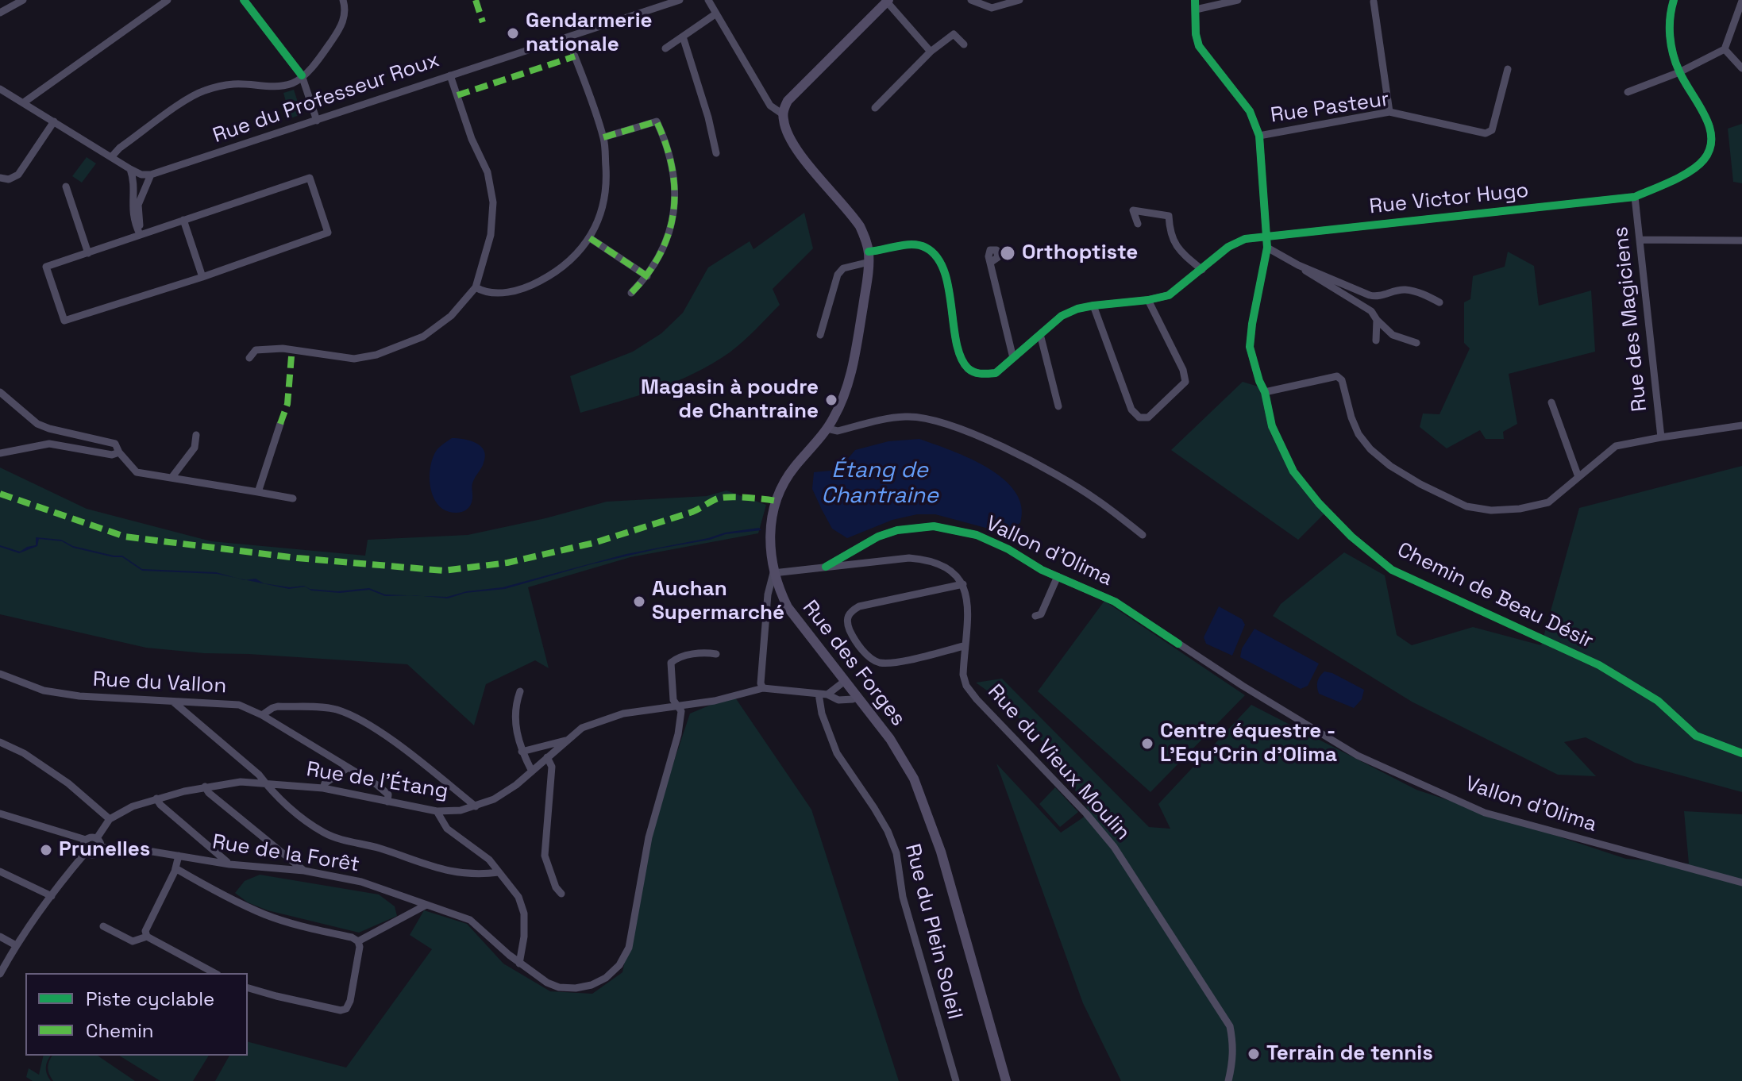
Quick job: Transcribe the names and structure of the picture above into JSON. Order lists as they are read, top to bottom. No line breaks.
{"streets":{"main road":["Rue des Forges"],"street":["Rue du Professeur Roux","Rue Pasteur","Rue Victor Hugo","Rue des Magiciens","Vallon d'Olima","Chemin de Beau Désir","Rue du Vallon","Rue du Vieux Moulin","Rue de l'Étang","Rue de la Forêt","Rue du Plein Soleil"]},"crossings":[["Rue Pasteur","Chemin de Beau Désir"],["Rue Victor Hugo","Rue des Magiciens"],["Rue Victor Hugo","Chemin de Beau Désir"],["Rue Victor Hugo","Rue des Forges"],["Vallon d'Olima","Rue des Forges"],["Rue des Forges","Rue de l'Étang"],["Rue du Vallon","Rue de l'Étang"],["Rue de l'Étang","Rue de la Forêt"],["Rue de l'Étang","Rue du Plein Soleil"]],"water":["Étang de Chantraine"],"places":["Gendarmerie nationale","Orthoptiste","Magasin à poudre de Chantraine","Auchan Supermarché","Centre équestre - L'Equ'Crin d'Olima","Prunelles","Terrain de tennis"],"legend":["Piste cyclable","Chemin"]}
